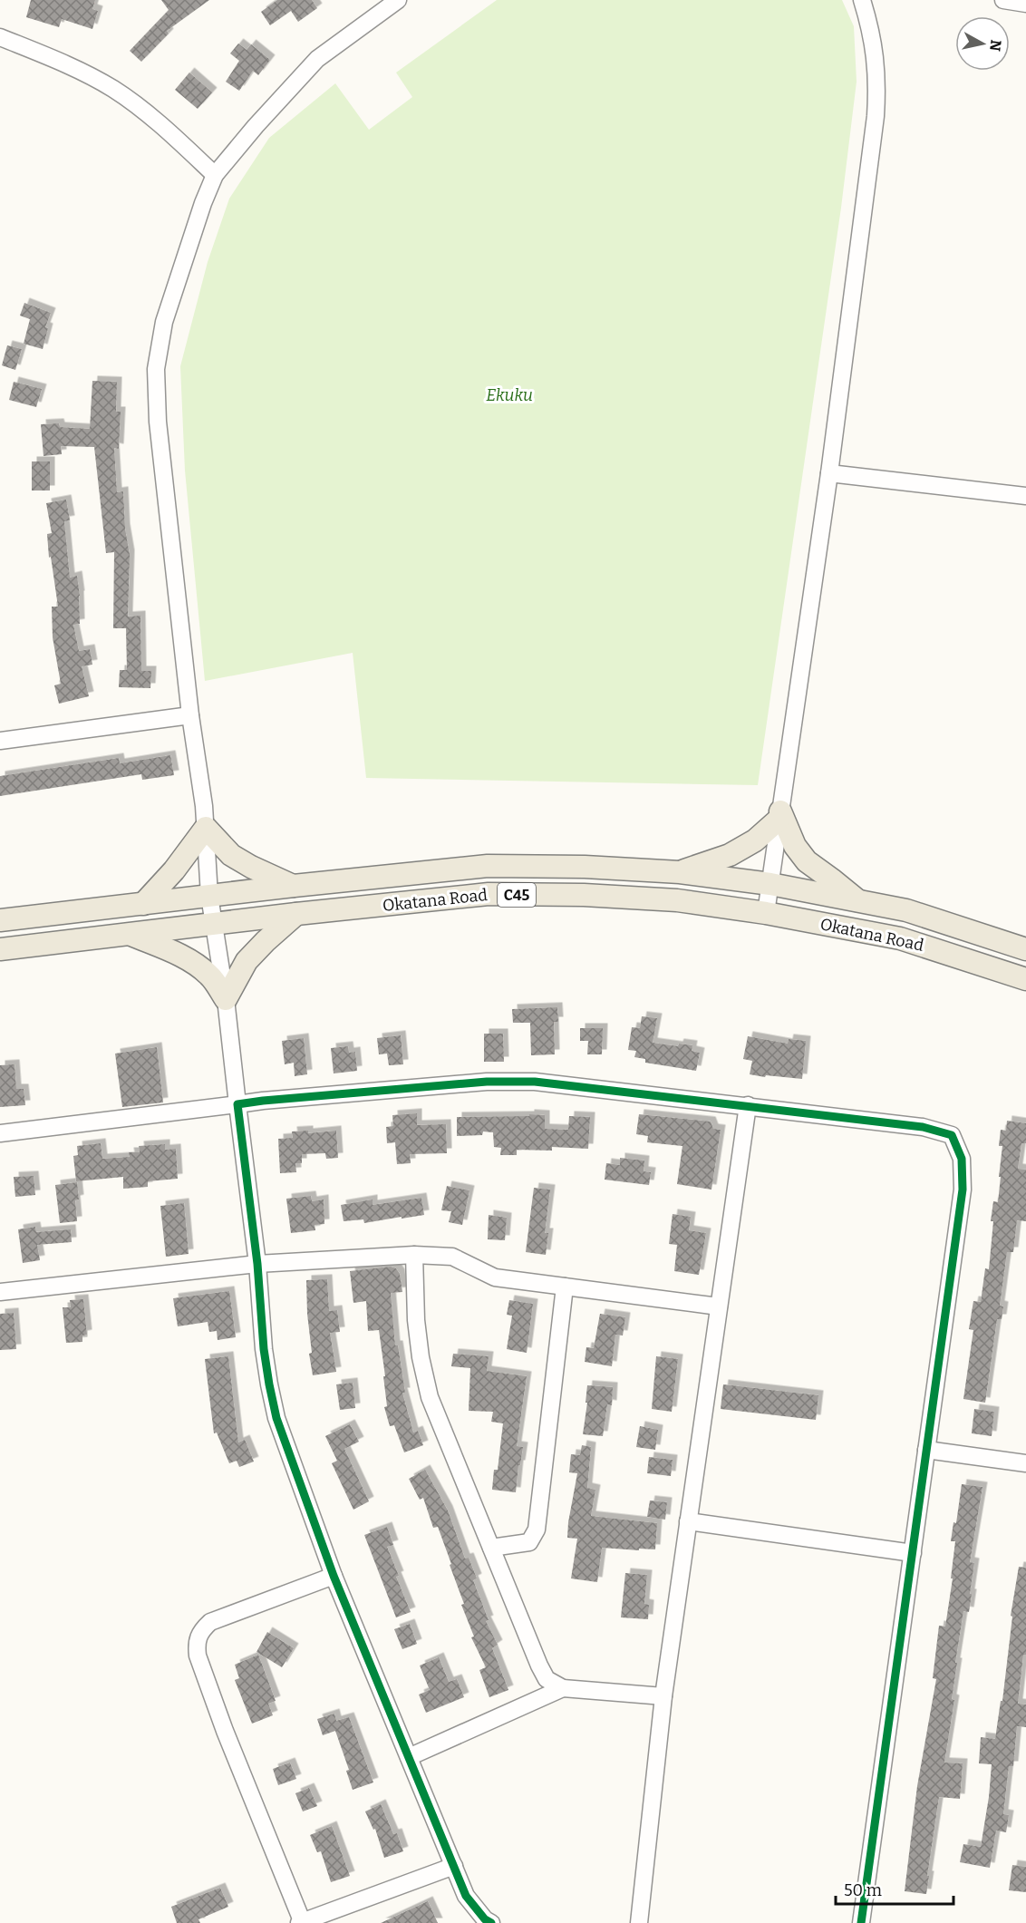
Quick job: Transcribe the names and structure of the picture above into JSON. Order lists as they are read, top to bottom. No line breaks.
{"streets":{"main road":["C45","Okatana Road"]},"parks":["Ekuku"],"scale_bar":"50 m","north":"right"}
